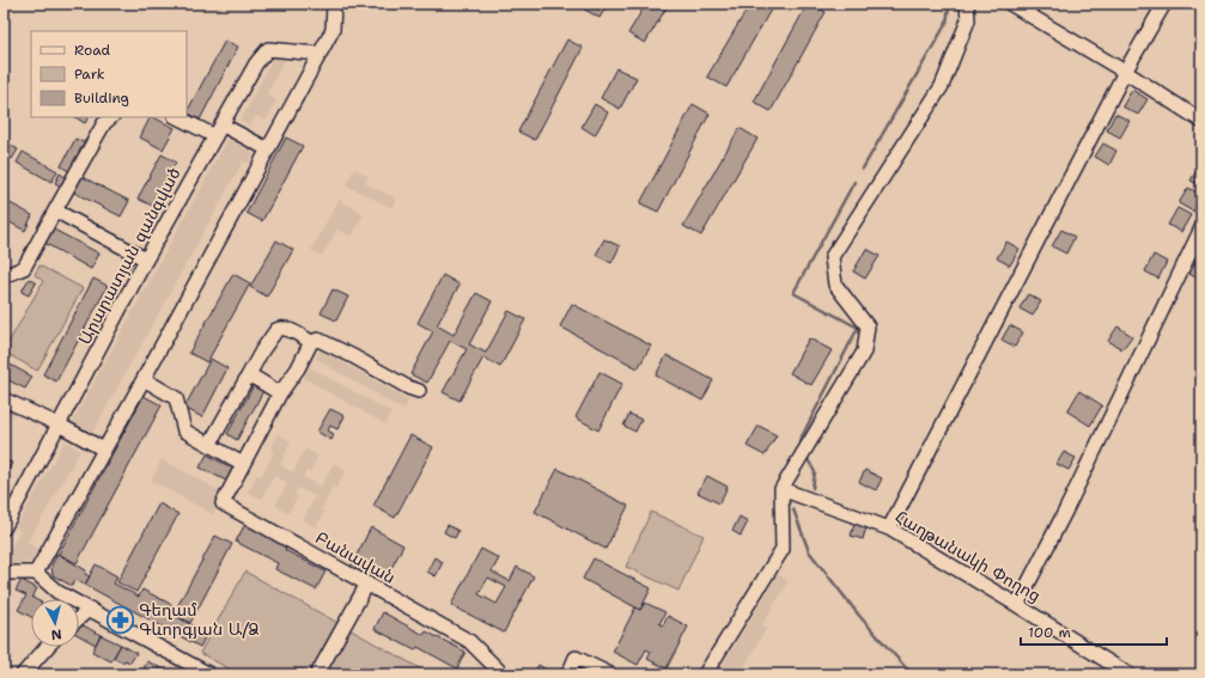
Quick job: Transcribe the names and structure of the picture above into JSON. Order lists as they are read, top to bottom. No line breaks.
{"streets":{"street":["Արարատյան զանգված","Հաղթանակի Փողոց","Բանավան"]},"places":{"pharmacy":["Գեղամ Գևորգյան Ա/Ձ"]},"legend":["Road","Park","Building"],"scale_bar":"100 m","north":"bottom"}
